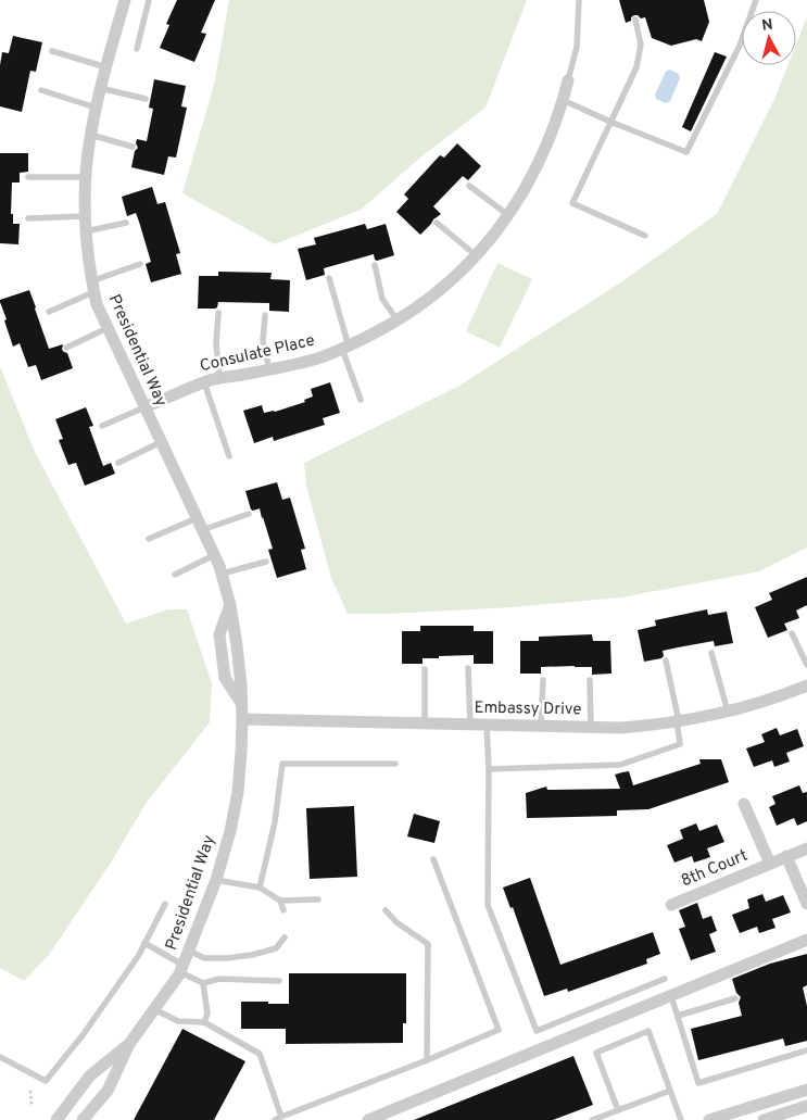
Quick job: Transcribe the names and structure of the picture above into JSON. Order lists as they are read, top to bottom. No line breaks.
{"streets":{"street":["Presidential Way","Consulate Place","Embassy Drive","8th Court"]},"crossings":[["Presidential Way","Consulate Place"],["Presidential Way","Embassy Drive"]],"north":"top"}
